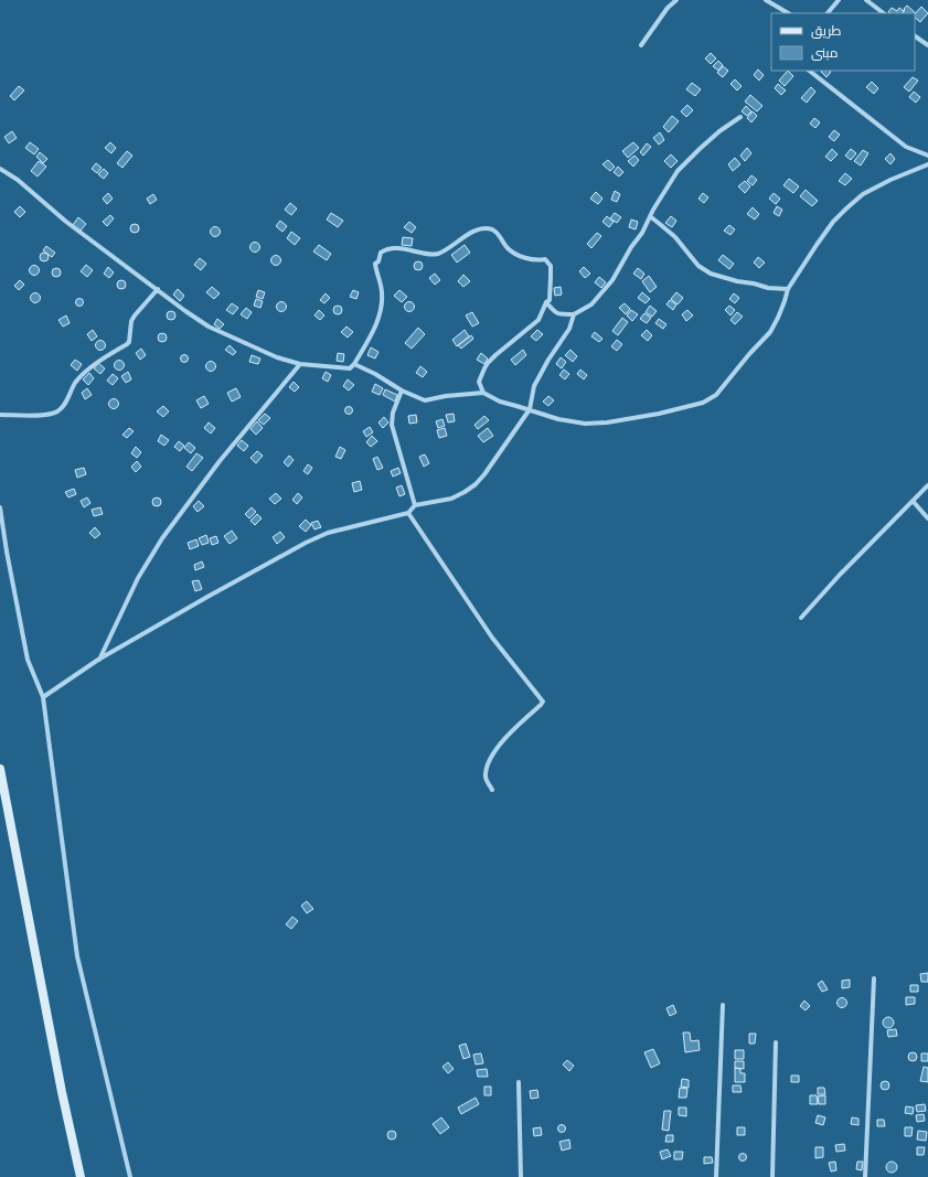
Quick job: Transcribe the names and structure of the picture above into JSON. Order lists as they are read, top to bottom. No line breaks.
{"legend":["طريق","مبنى"]}
